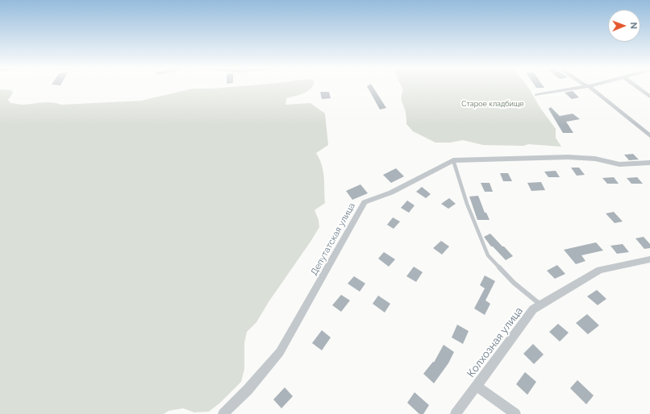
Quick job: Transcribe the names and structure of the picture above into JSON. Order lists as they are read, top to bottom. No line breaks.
{"streets":{"street":["Депутатская улица","Колхозная улица"]},"parks":["Старое кладбище"],"north":"right"}
